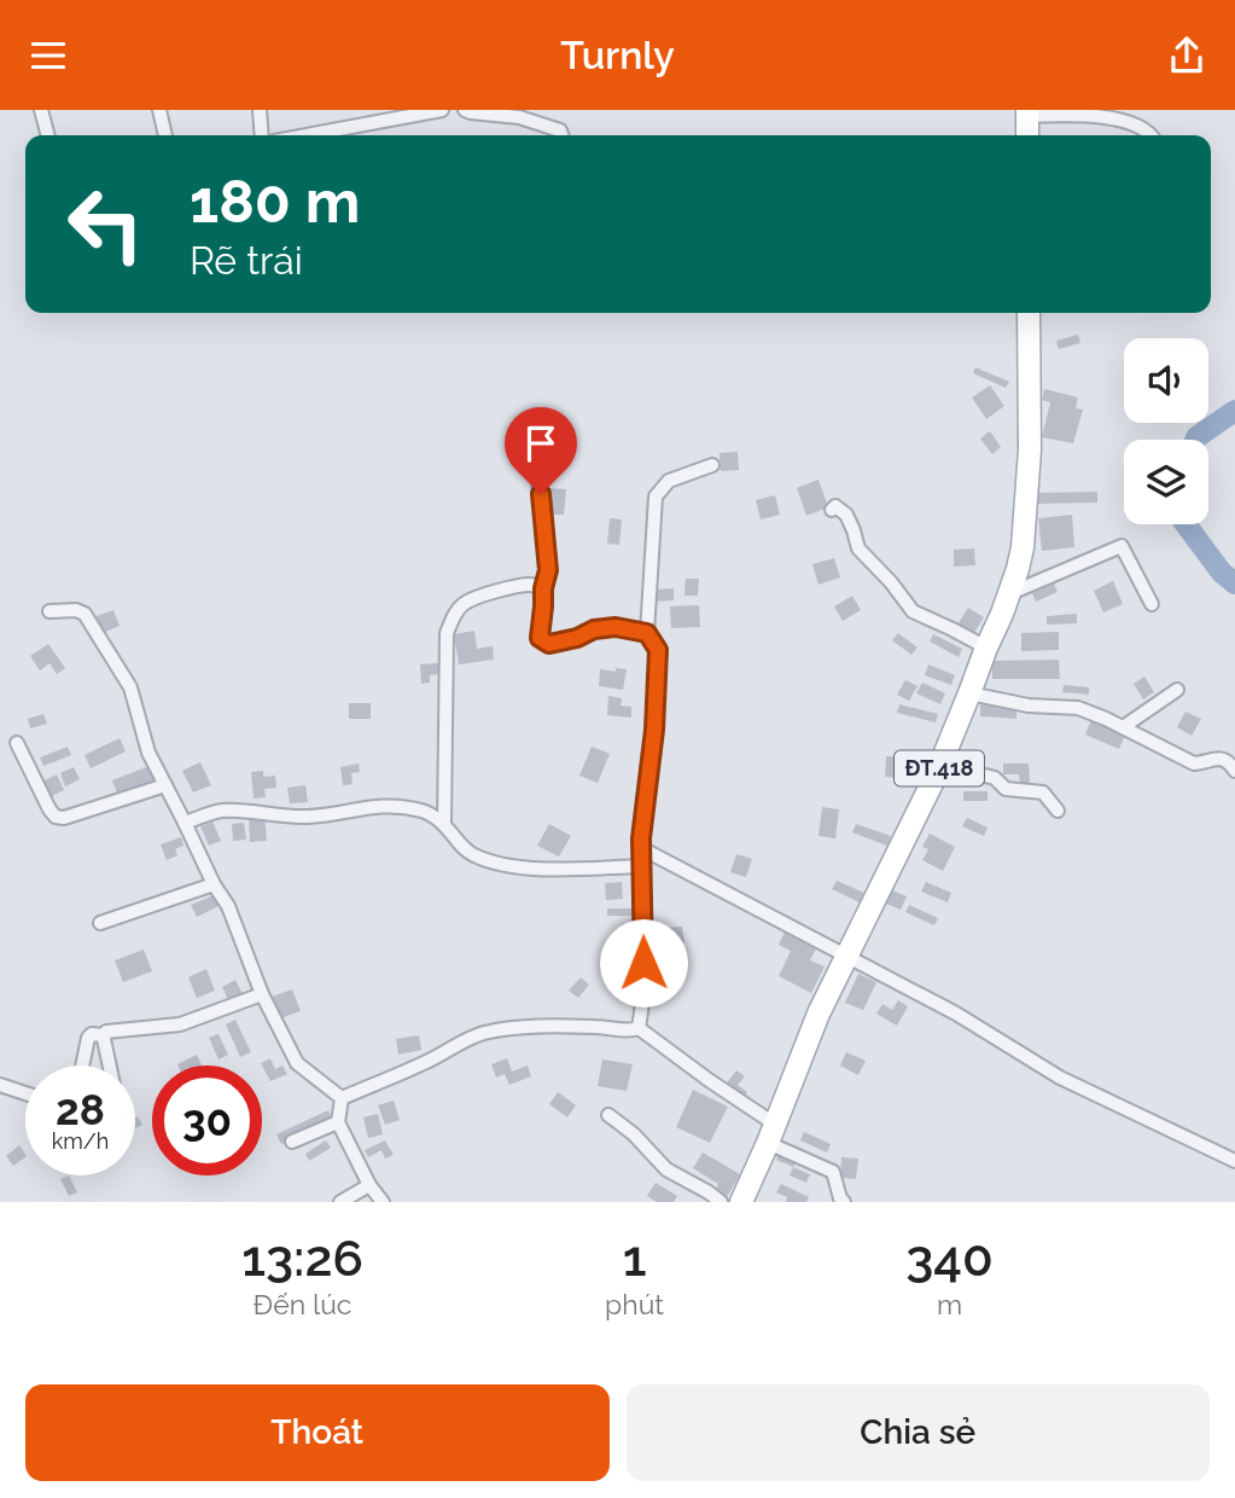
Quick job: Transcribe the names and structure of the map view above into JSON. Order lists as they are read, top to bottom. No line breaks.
{"streets":{"main road":["ĐT.418"]},"page":{"header":"Turnly","turn":["180 m","Rẽ trái"],"speed":"28 km/h","limit":"30","eta":["13:26","Đến lúc","1","phút","340","m"],"buttons":["Thoát","Chia sẻ"]}}
